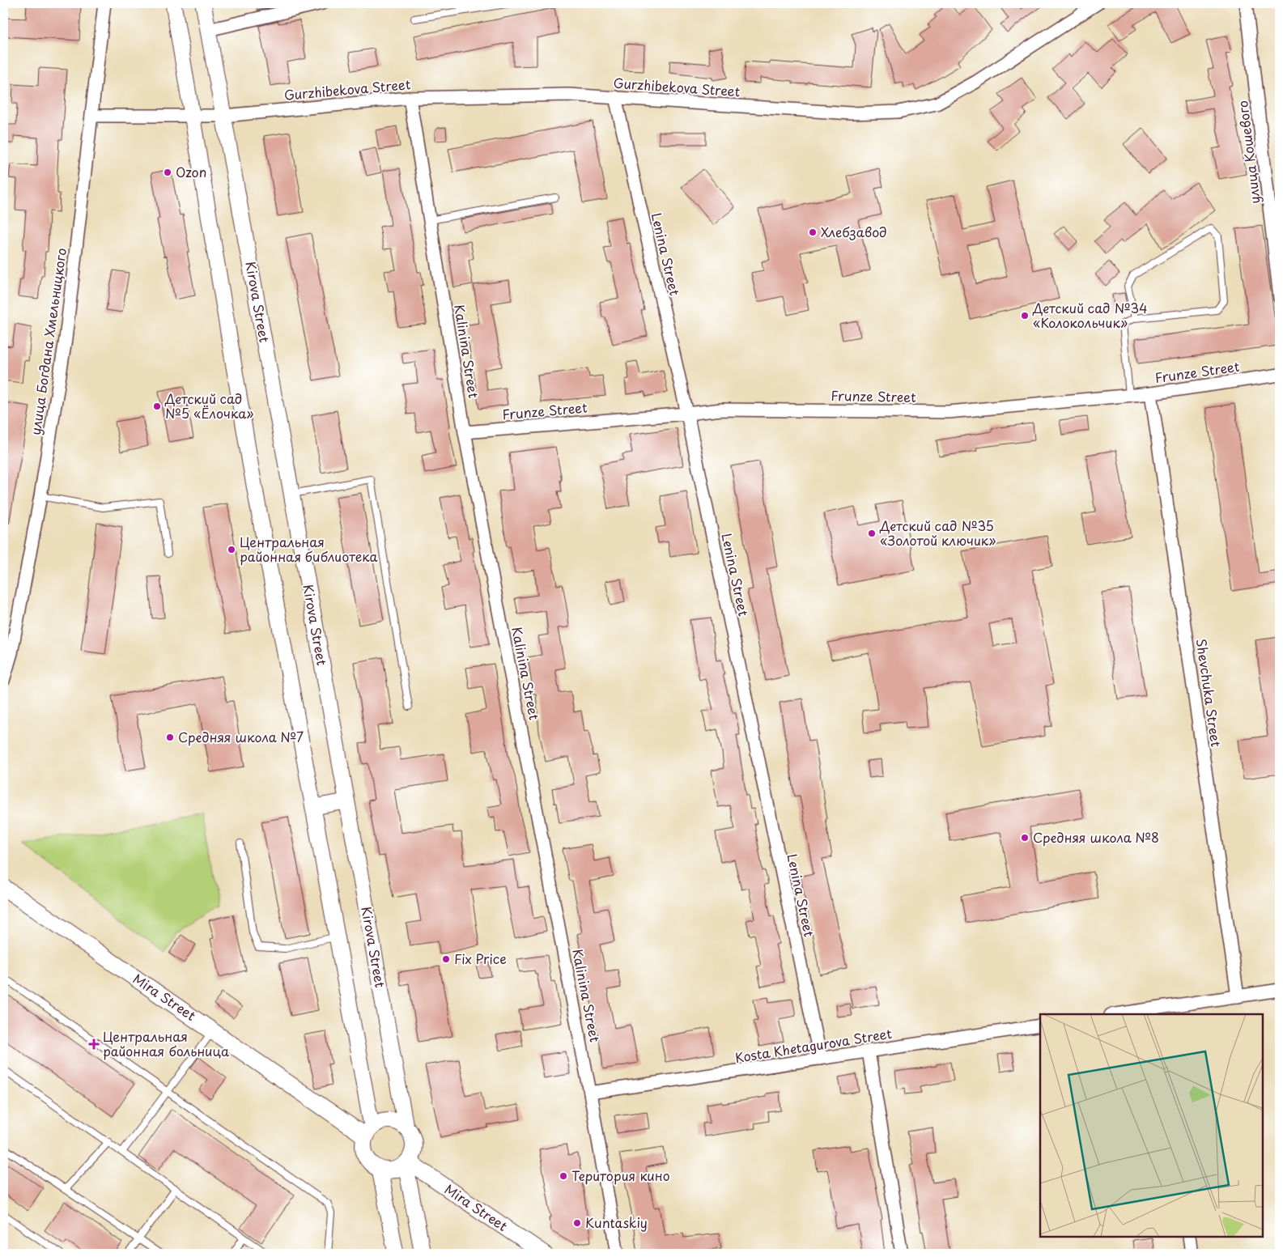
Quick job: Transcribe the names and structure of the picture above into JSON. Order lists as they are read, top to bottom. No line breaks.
{"streets":{"main road":["Kirova Street","Mira Street"],"street":["Gurzhibekova Street","улица Кошевого","Lenina Street","улица Богдана Хмельницкого","Kalinina Street","Frunze Street","Shevchuka Street","Kosta Khetagurova Street"]},"crossings":[["Gurzhibekova Street","Lenina Street"],["Gurzhibekova Street","Kirova Street"],["Gurzhibekova Street","улица Богдана Хмельницкого"],["Gurzhibekova Street","Kalinina Street"],["Lenina Street","Frunze Street"],["Lenina Street","Kosta Khetagurova Street"],["Kirova Street","Mira Street"],["Kalinina Street","Frunze Street"],["Kalinina Street","Kosta Khetagurova Street"],["Frunze Street","Shevchuka Street"]],"places":{"other":["Ozon","Хлебзавод","Детский сад №34 «Колокольчик»","Детский сад №5 «Ёлочка»","Детский сад №35 «Золотой ключик»","Центральная районная библиотека","Средняя школа №7","Средняя школа №8","Fix Price","Територия кино","Kuntaskiy"],"health":["Центральная районная больница"]}}
